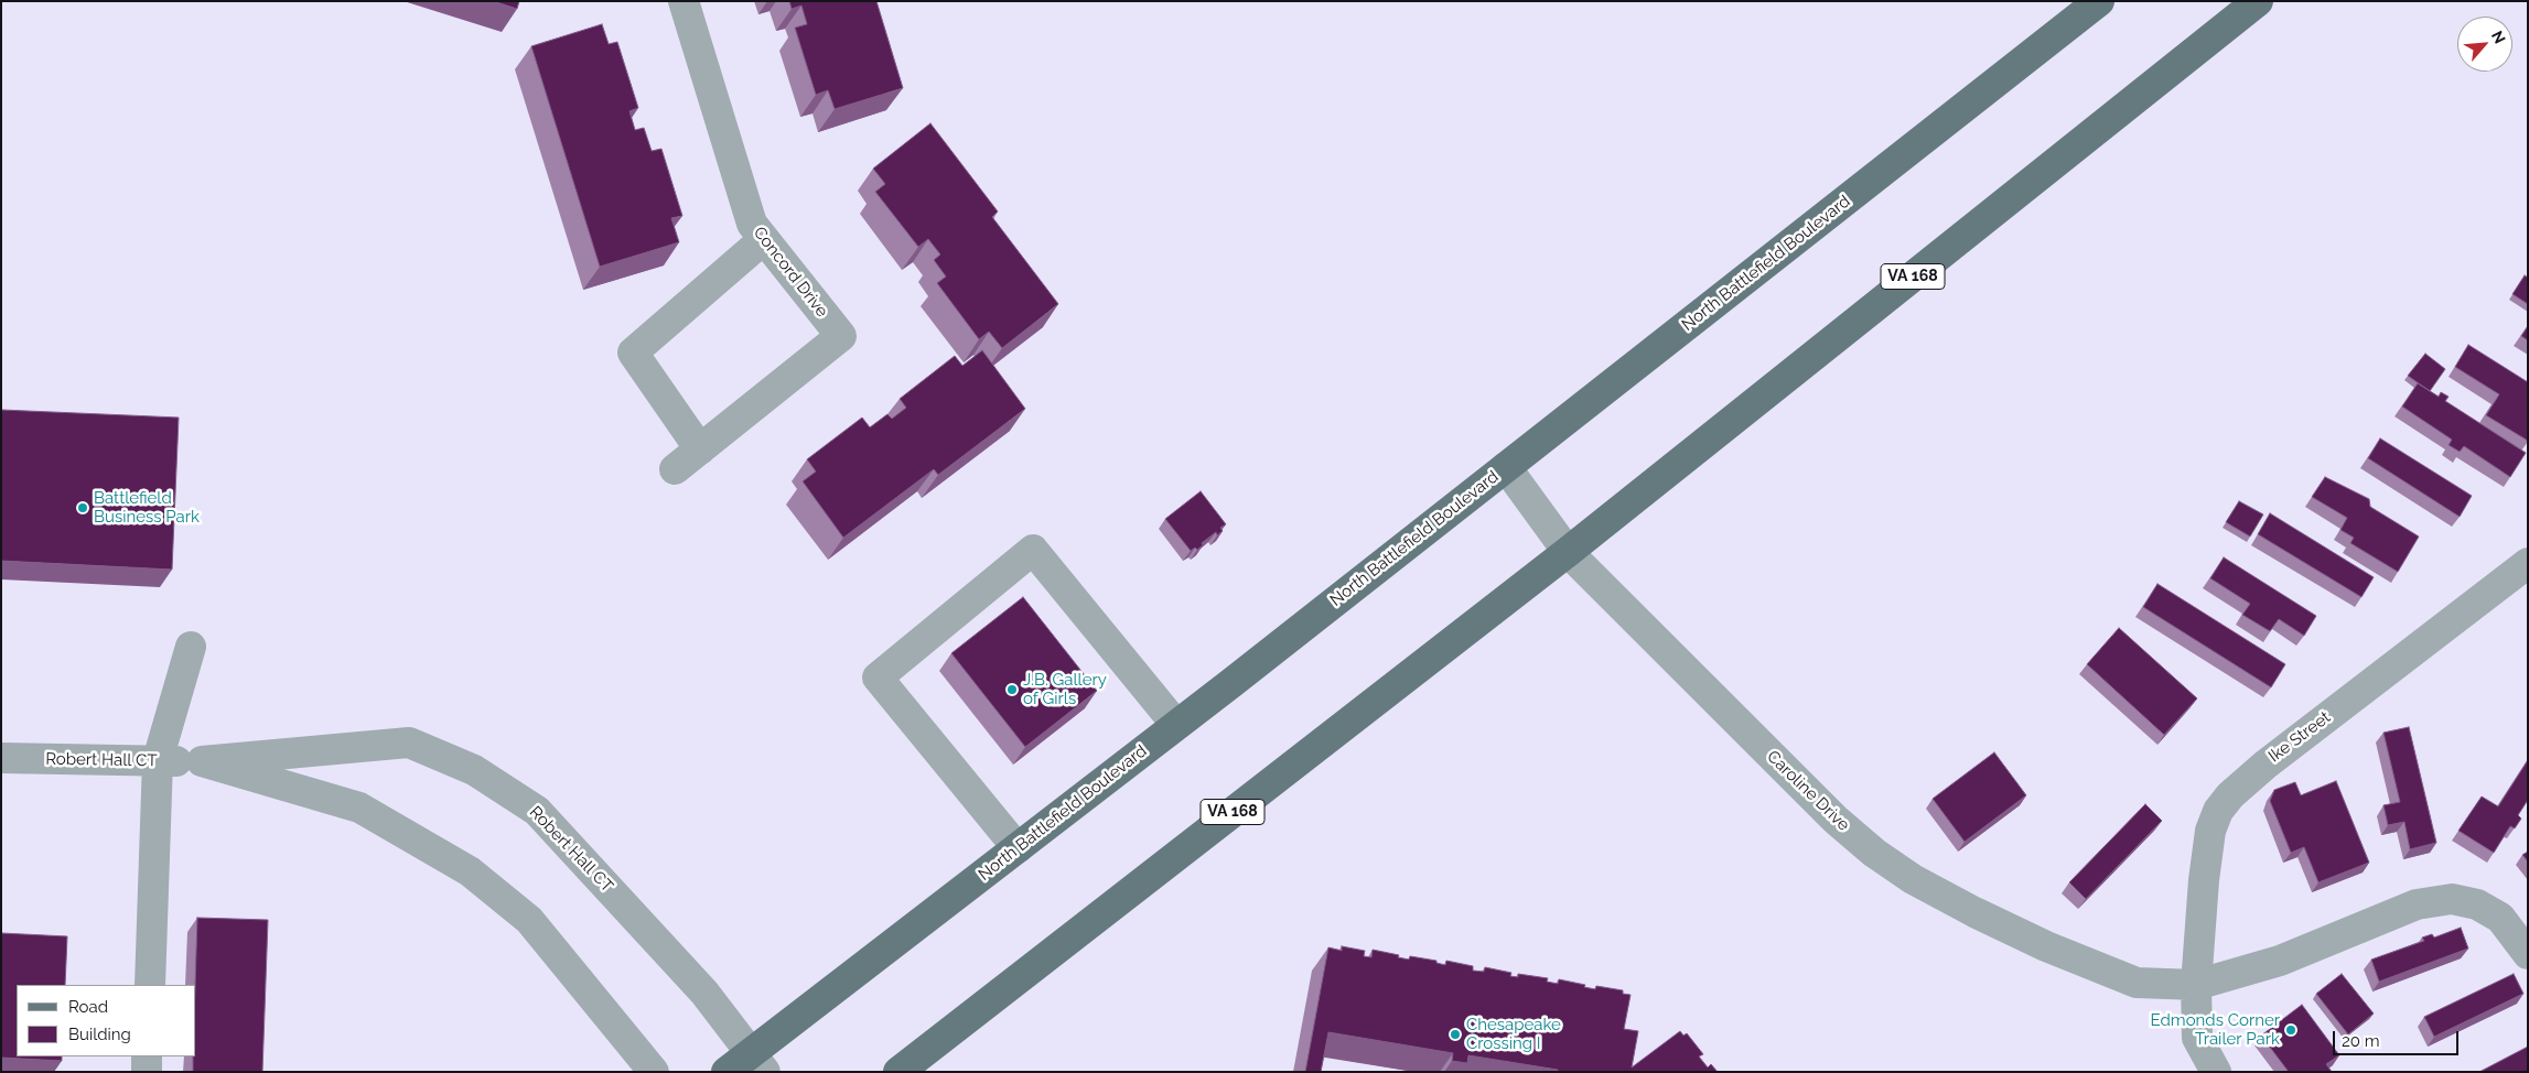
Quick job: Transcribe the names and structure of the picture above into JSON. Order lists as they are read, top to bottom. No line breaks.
{"streets":{"main road":["North Battlefield Boulevard","VA 168"],"street":["Concord Drive","Ike Street","Robert Hall CT","Caroline Drive"]},"crossings":[["North Battlefield Boulevard","Robert Hall CT"],["North Battlefield Boulevard","Caroline Drive"],["VA 168","Caroline Drive"],["Ike Street","Caroline Drive"]],"places":["Battlefield Business Park","J.B. Gallery of Girls","Edmonds Corner Trailer Park","Chesapeake Crossing I"],"legend":["Road","Building"],"scale_bar":"20 m","north":"top right"}
